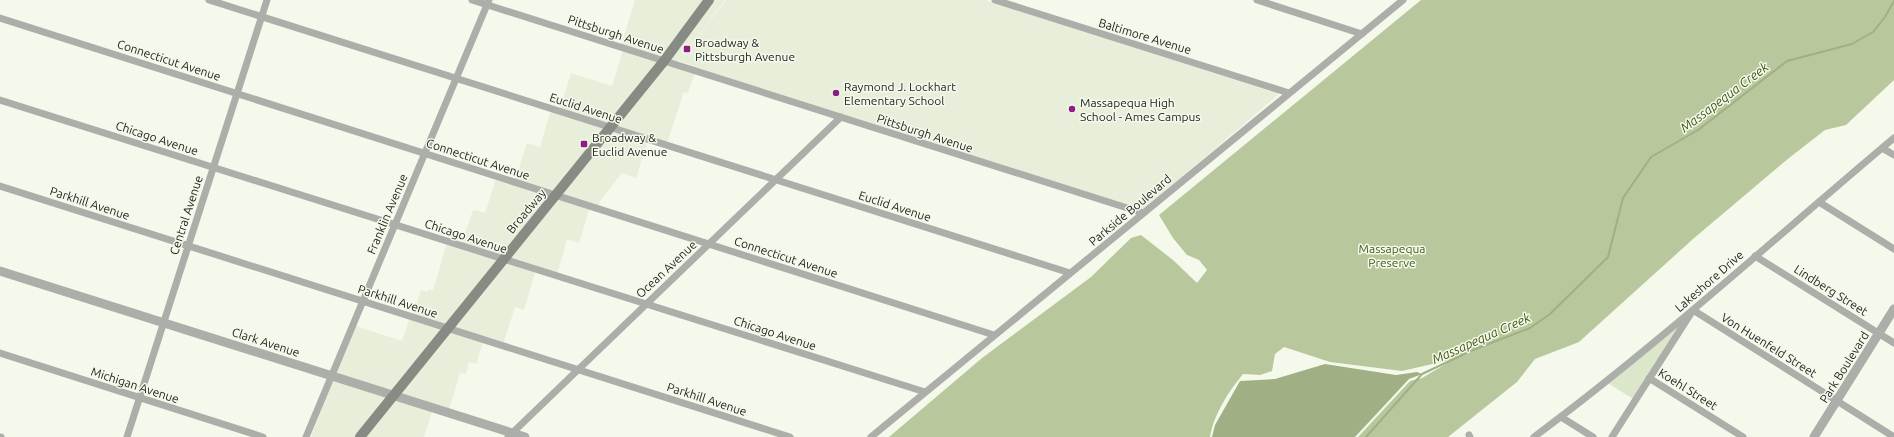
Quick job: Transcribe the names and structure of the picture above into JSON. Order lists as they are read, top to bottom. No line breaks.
{"streets":{"main road":["Broadway"],"street":["Pittsburgh Avenue","Baltimore Avenue","Connecticut Avenue","Euclid Avenue","Chicago Avenue","Parkhill Avenue","Parkside Boulevard","Franklin Avenue","Central Avenue","Ocean Avenue","Lakeshore Drive","Lindberg Street","Clark Avenue","Von Huenfeld Street","Park Boulevard","Michigan Avenue","Koehl Street"]},"crossings":[["Pittsburgh Avenue","Parkside Boulevard"],["Pittsburgh Avenue","Broadway"],["Pittsburgh Avenue","Franklin Avenue"],["Pittsburgh Avenue","Ocean Avenue"],["Baltimore Avenue","Parkside Boulevard"],["Connecticut Avenue","Parkside Boulevard"],["Connecticut Avenue","Broadway"],["Connecticut Avenue","Franklin Avenue"],["Connecticut Avenue","Central Avenue"],["Connecticut Avenue","Ocean Avenue"],["Euclid Avenue","Parkside Boulevard"],["Euclid Avenue","Broadway"],["Euclid Avenue","Franklin Avenue"],["Euclid Avenue","Central Avenue"],["Euclid Avenue","Ocean Avenue"],["Chicago Avenue","Parkside Boulevard"],["Chicago Avenue","Broadway"],["Chicago Avenue","Franklin Avenue"],["Chicago Avenue","Central Avenue"],["Chicago Avenue","Ocean Avenue"],["Parkhill Avenue","Broadway"],["Parkhill Avenue","Franklin Avenue"],["Parkhill Avenue","Central Avenue"],["Parkhill Avenue","Ocean Avenue"],["Broadway","Clark Avenue"],["Franklin Avenue","Clark Avenue"],["Central Avenue","Clark Avenue"],["Central Avenue","Michigan Avenue"],["Ocean Avenue","Clark Avenue"],["Lakeshore Drive","Lindberg Street"],["Lakeshore Drive","Von Huenfeld Street"],["Lakeshore Drive","Koehl Street"],["Lindberg Street","Park Boulevard"],["Von Huenfeld Street","Park Boulevard"],["Von Huenfeld Street","Koehl Street"]],"water":["Massapequa Creek"],"parks":["Massapequa Preserve"],"places":{"transit":["Broadway & Pittsburgh Avenue","Broadway & Euclid Avenue"],"other":["Raymond J. Lockhart Elementary School","Massapequa High School - Ames Campus"]}}
